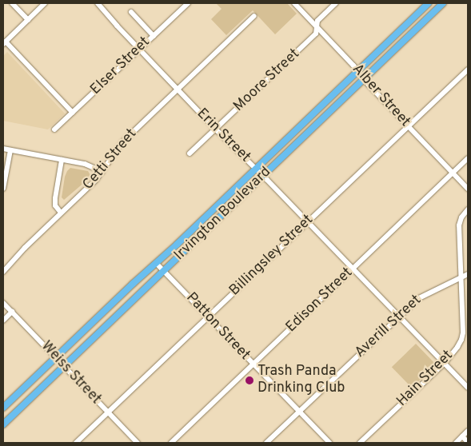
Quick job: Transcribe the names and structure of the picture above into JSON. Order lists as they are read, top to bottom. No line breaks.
{"streets":{"main road":["Irvington Boulevard"],"street":["Elser Street","Moore Street","Alber Street","Erin Street","Cetti Street","Billingsley Street","Edison Street","Patton Street","Averill Street","Weiss Street","Hain Street"]},"crossings":[["Elser Street","Erin Street"],["Moore Street","Alber Street"],["Moore Street","Erin Street"],["Alber Street","Irvington Boulevard"],["Alber Street","Billingsley Street"],["Alber Street","Edison Street"],["Erin Street","Cetti Street"],["Erin Street","Irvington Boulevard"],["Erin Street","Billingsley Street"],["Erin Street","Edison Street"],["Erin Street","Averill Street"],["Erin Street","Hain Street"],["Irvington Boulevard","Patton Street"],["Irvington Boulevard","Weiss Street"],["Billingsley Street","Patton Street"],["Billingsley Street","Weiss Street"],["Edison Street","Patton Street"],["Patton Street","Averill Street"],["Averill Street","Hain Street"]],"places":["Trash Panda Drinking Club"]}
